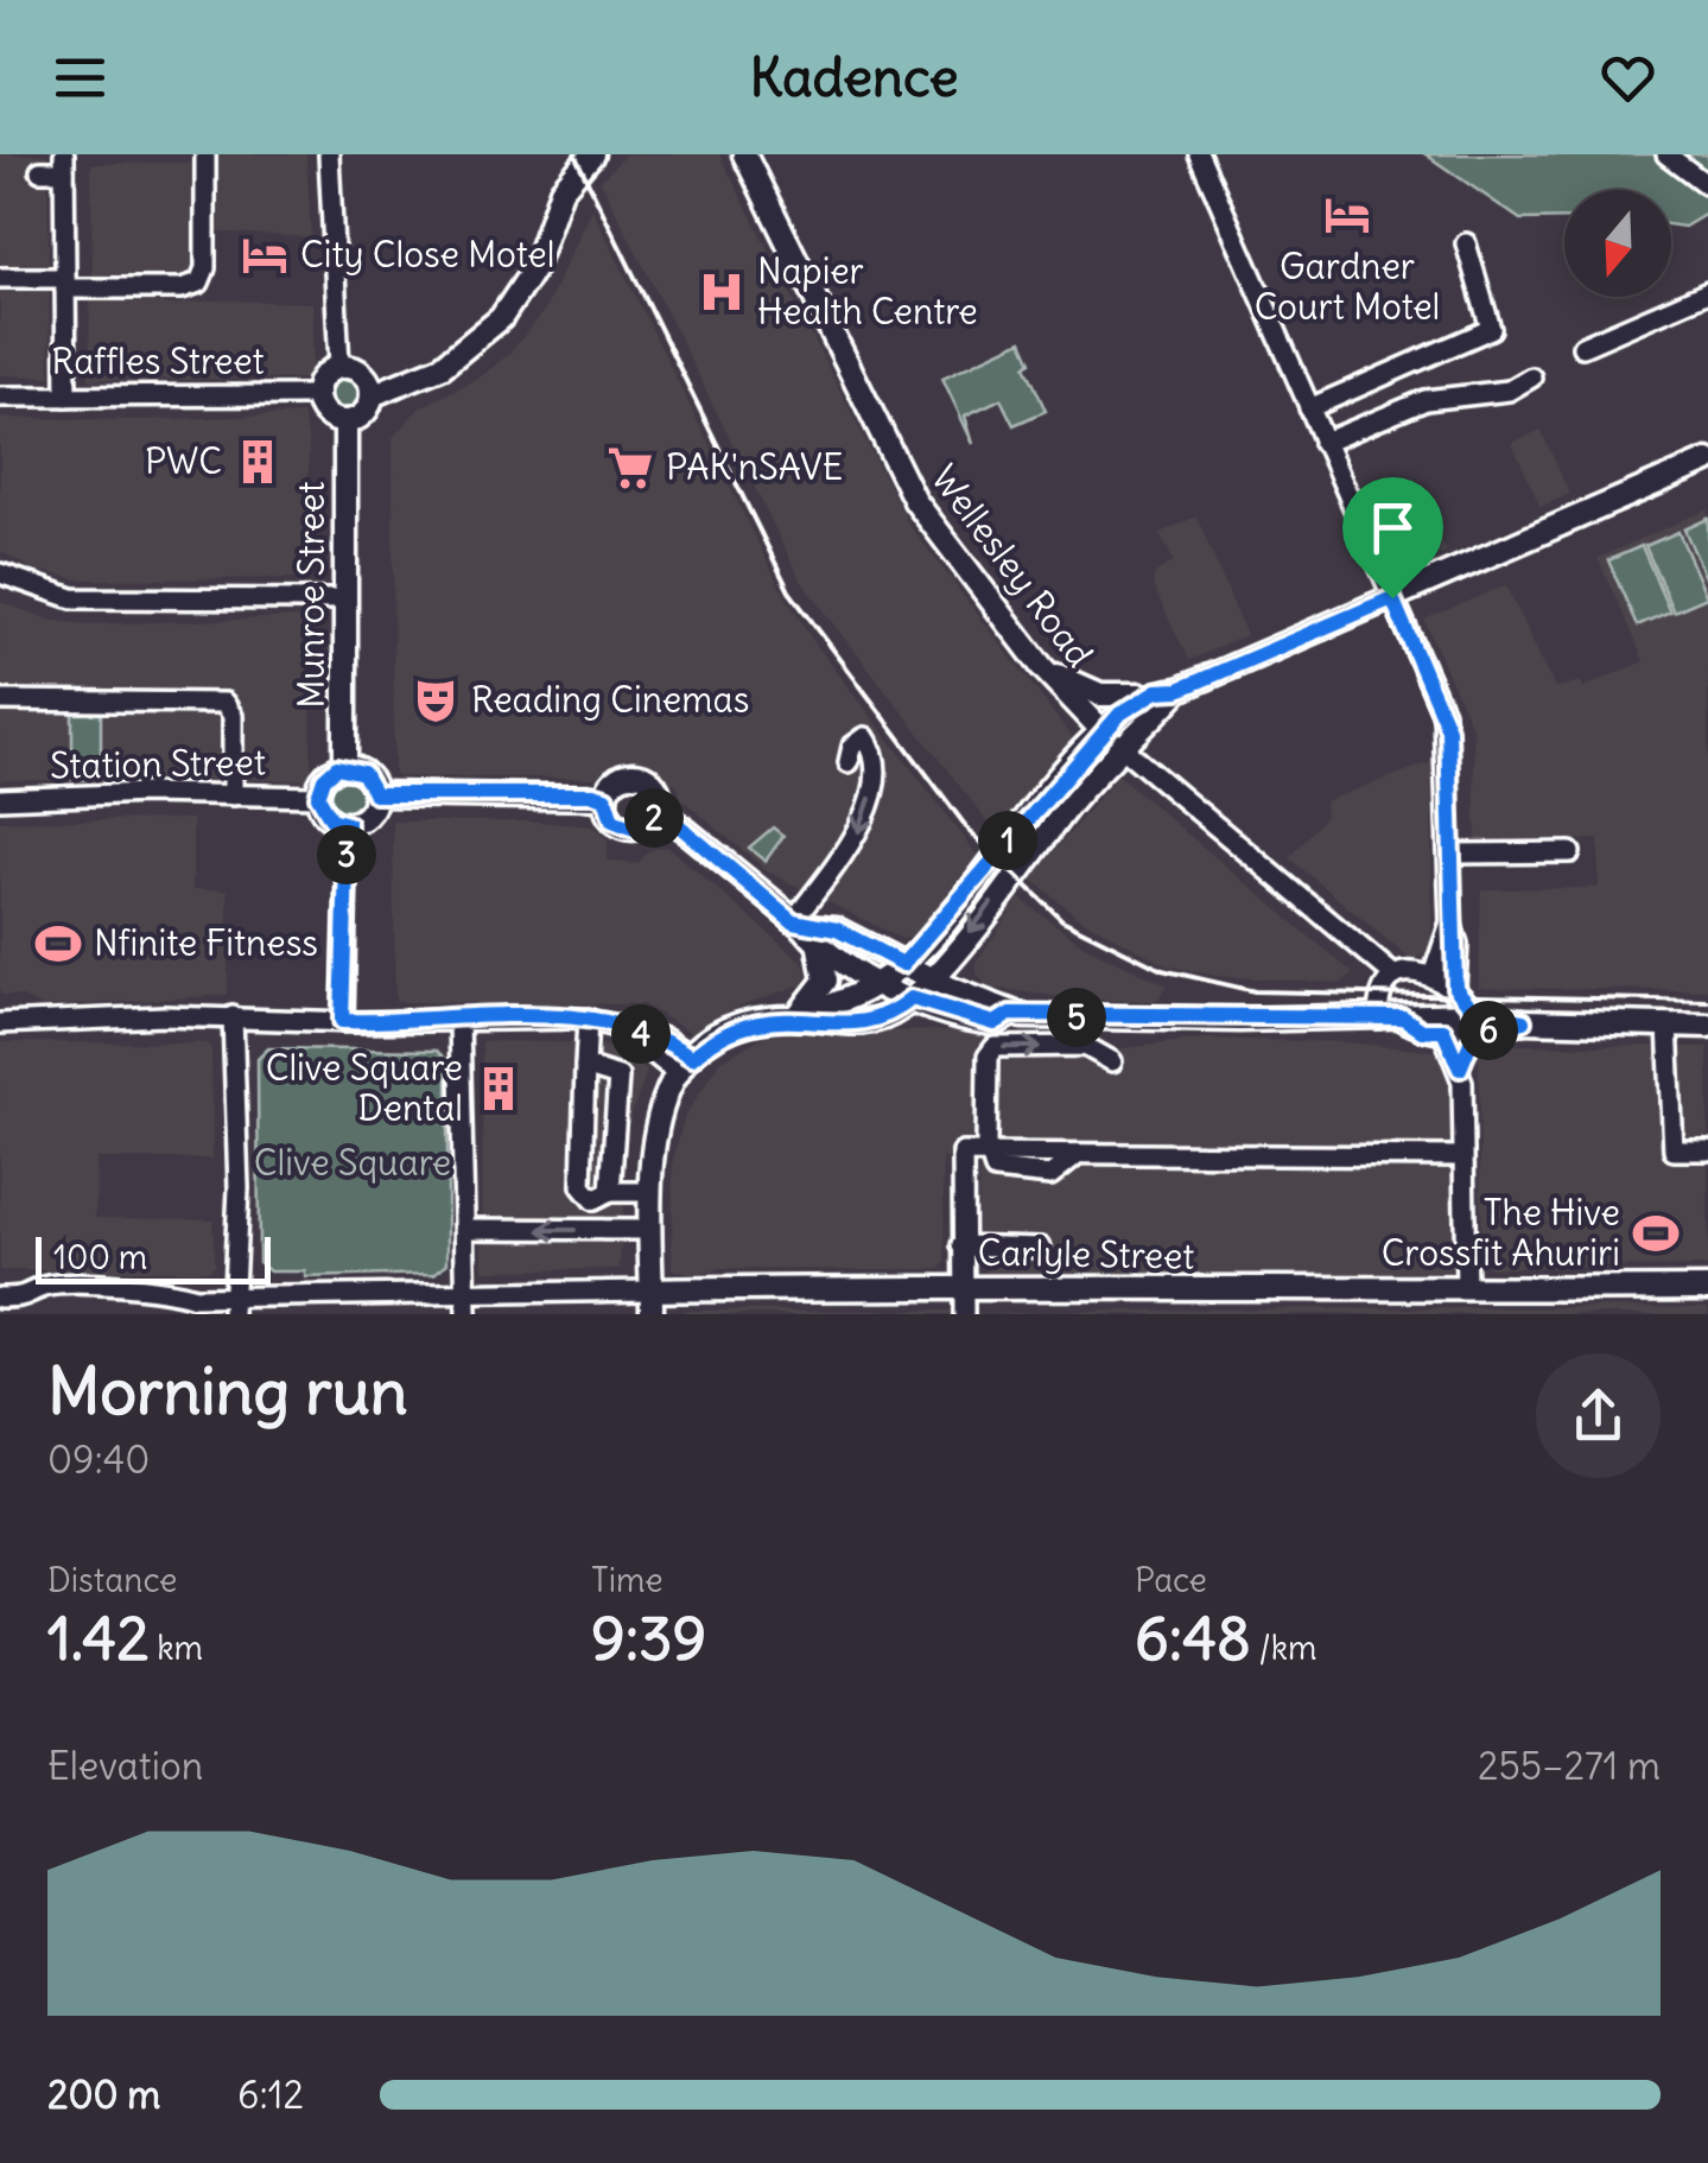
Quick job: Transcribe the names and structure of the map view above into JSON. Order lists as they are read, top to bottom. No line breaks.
{"streets":{"main road":["Wellesley Road","Munroe Street","Carlyle Street"],"street":["Raffles Street","Station Street"]},"crossings":[["Raffles Street","Munroe Street"],["Munroe Street","Station Street"]],"parks":["Clive Square"],"places":{"hotel":["Gardner Court Motel","City Close Motel"],"hospital":["Napier Health Centre"],"building":["PWC","Clive Square Dental"],"supermarket":["PAK'nSAVE"],"theatre":["Reading Cinemas"],"sports":["Nfinite Fitness","The Hive Crossfit Ahuriri"]},"scale_bar":"100 m","north":"bottom","page":{"header":"Kadence","pins":["2","1","3","5","6","4"],"scale":"100 m","heading":["Morning run","09:40"],"stats":[["Distance","1.42 km"],["Time","9:39"],["Pace","6:48 /km"]],"chart":["Elevation","255–271 m"],"list":[{"name":"200 m","note":"6:12"}]}}
